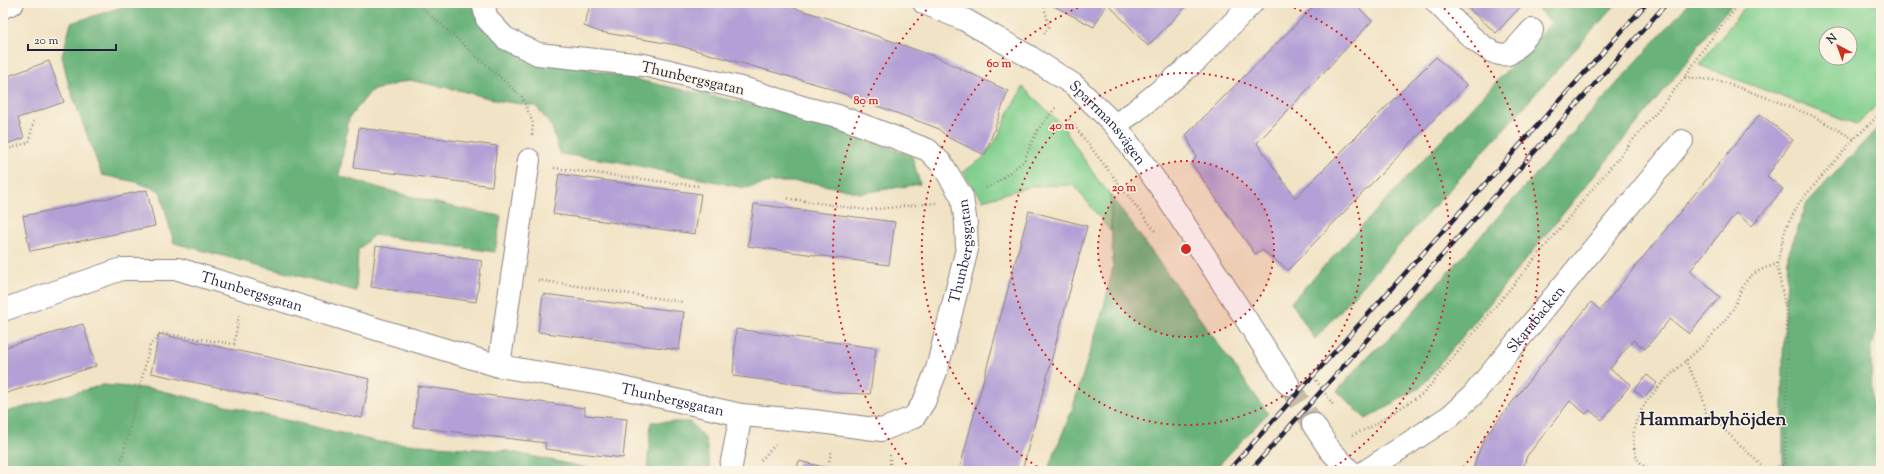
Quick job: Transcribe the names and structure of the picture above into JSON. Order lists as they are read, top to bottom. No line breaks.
{"streets":{"street":["Thunbergsgatan","Sparrmansvägen","Skarabacken"]},"districts":["Hammarbyhöjden"],"scale_bar":"20 m","north":"top left","rings":["60 m","80 m","40 m","20 m"]}
